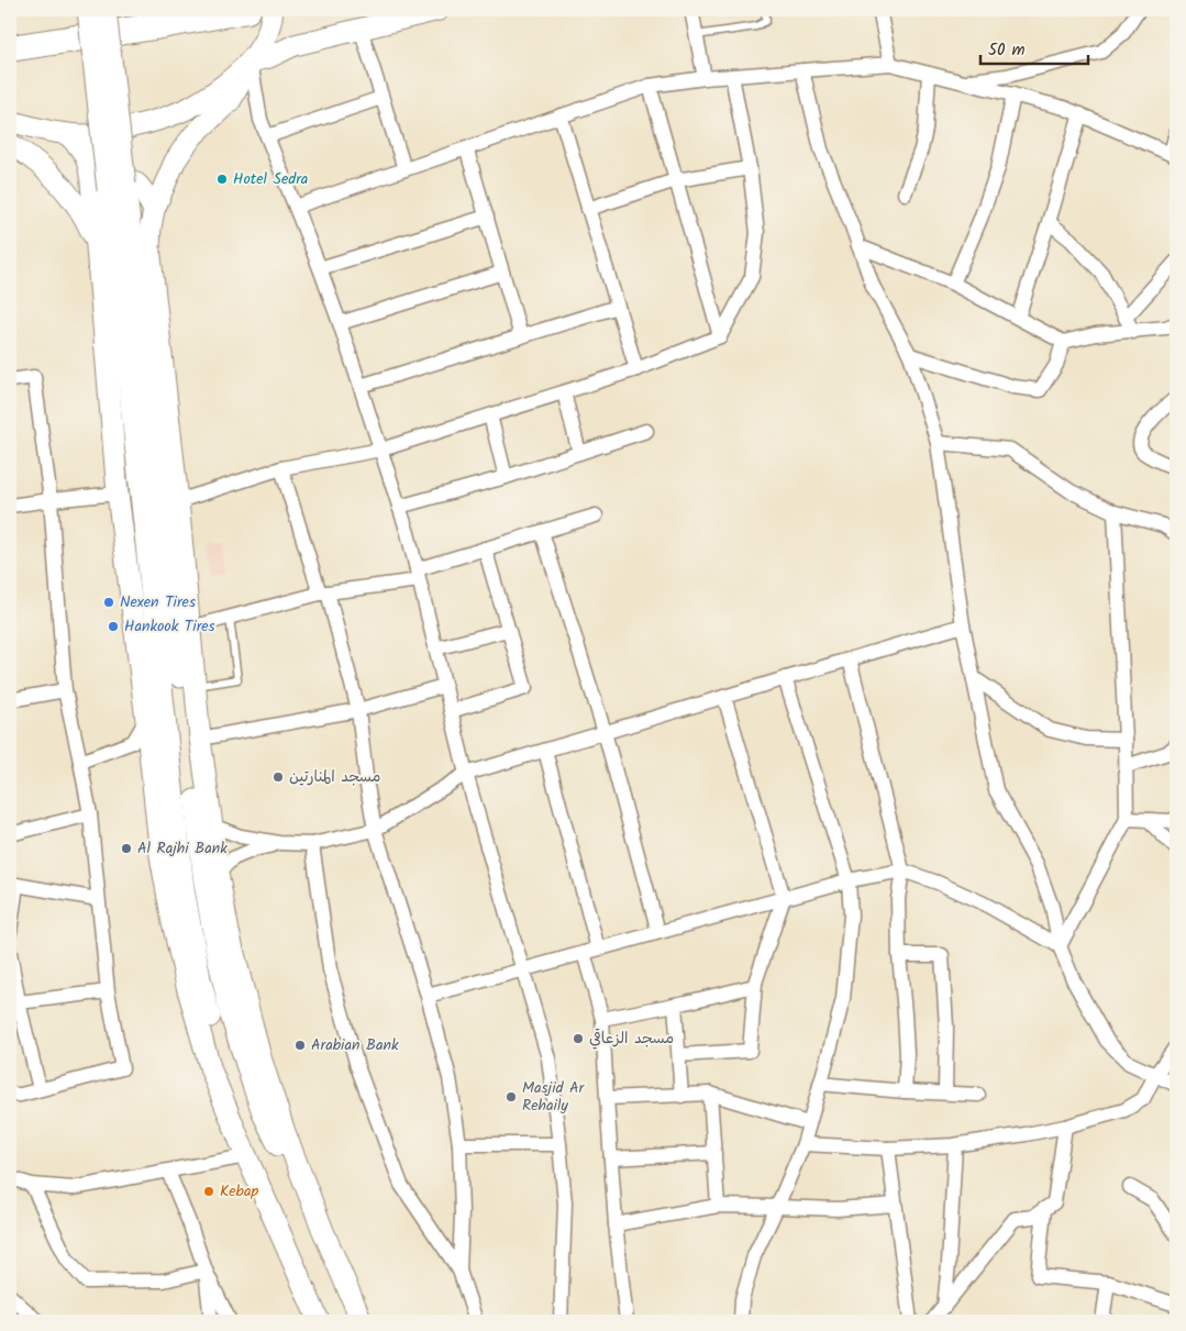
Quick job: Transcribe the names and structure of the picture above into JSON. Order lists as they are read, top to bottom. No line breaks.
{"places":["Hotel Sedra","Nexen Tires","Hankook Tires","مسجد المنارتين","Al Rajhi Bank","مسجد الزعاقي","Arabian Bank","Masjid Ar Rehaily","Kebap"],"scale_bar":"50 m"}
